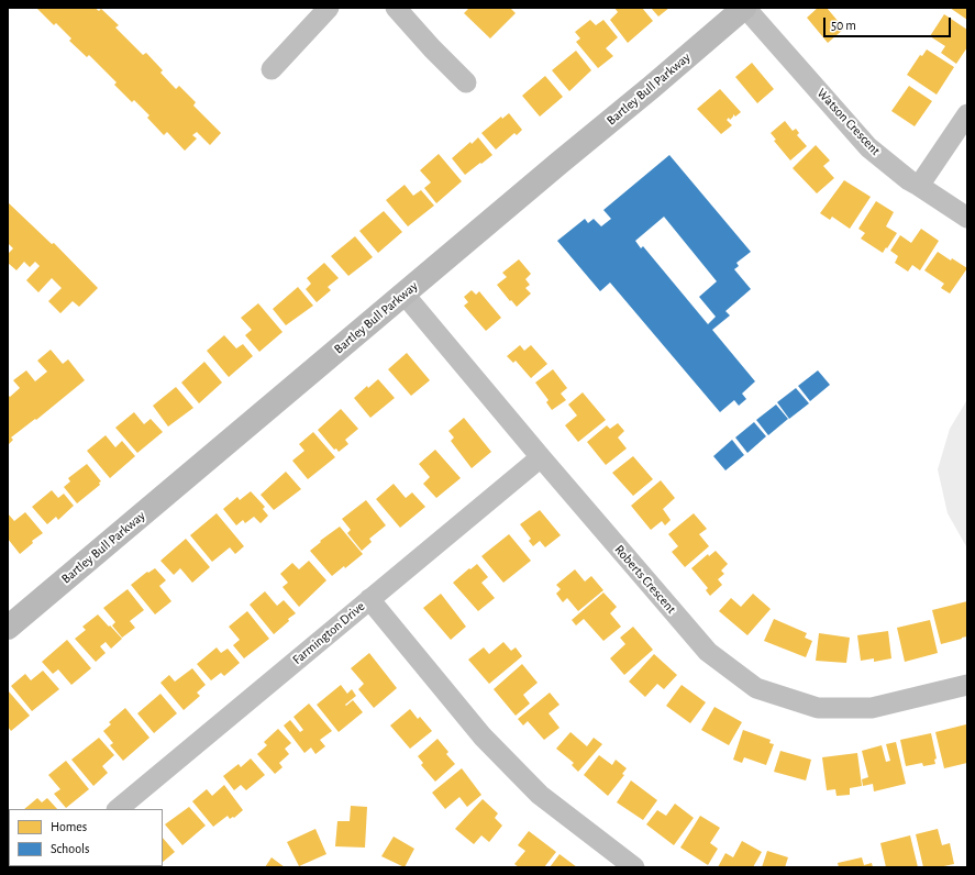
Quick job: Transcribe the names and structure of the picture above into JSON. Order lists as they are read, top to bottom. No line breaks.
{"streets":{"street":["Bartley Bull Parkway","Watson Crescent","Roberts Crescent","Farmington Drive"]},"crossings":[["Bartley Bull Parkway","Watson Crescent"],["Bartley Bull Parkway","Roberts Crescent"],["Roberts Crescent","Farmington Drive"]],"legend":["Homes","Schools"],"scale_bar":"50 m"}
